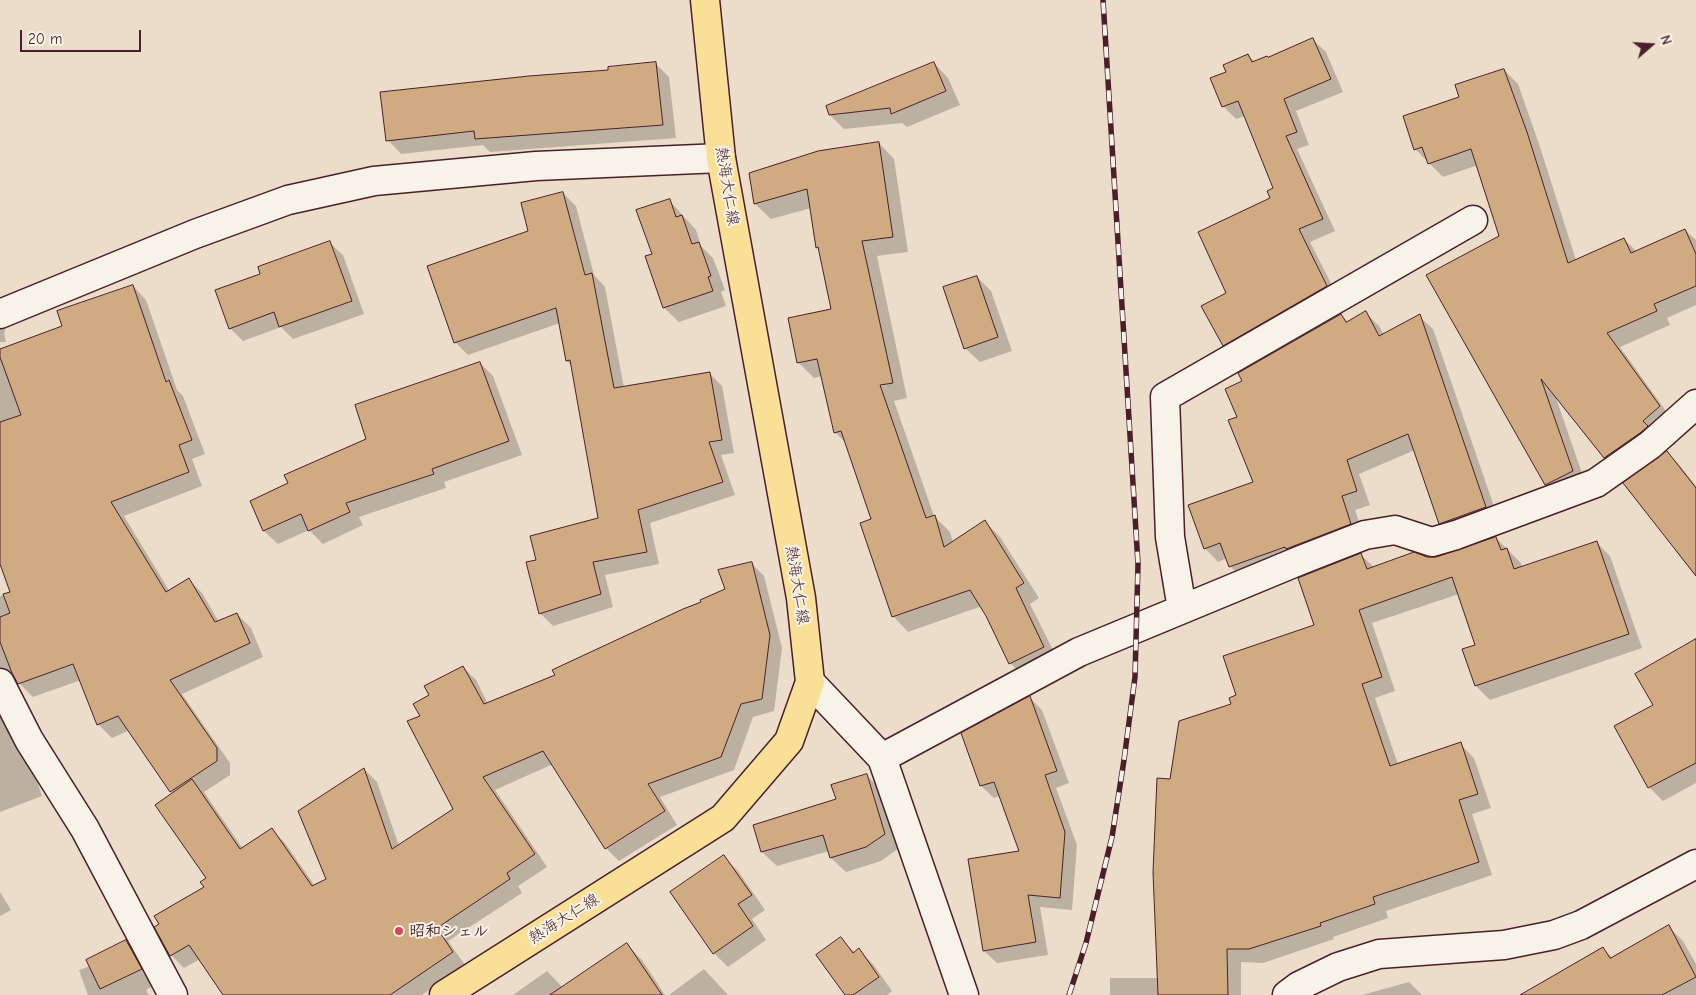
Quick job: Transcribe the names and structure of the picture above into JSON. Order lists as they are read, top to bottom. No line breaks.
{"streets":{"main road":["熱海大仁線"]},"places":["昭和シェル"],"scale_bar":"20 m","north":"right"}
